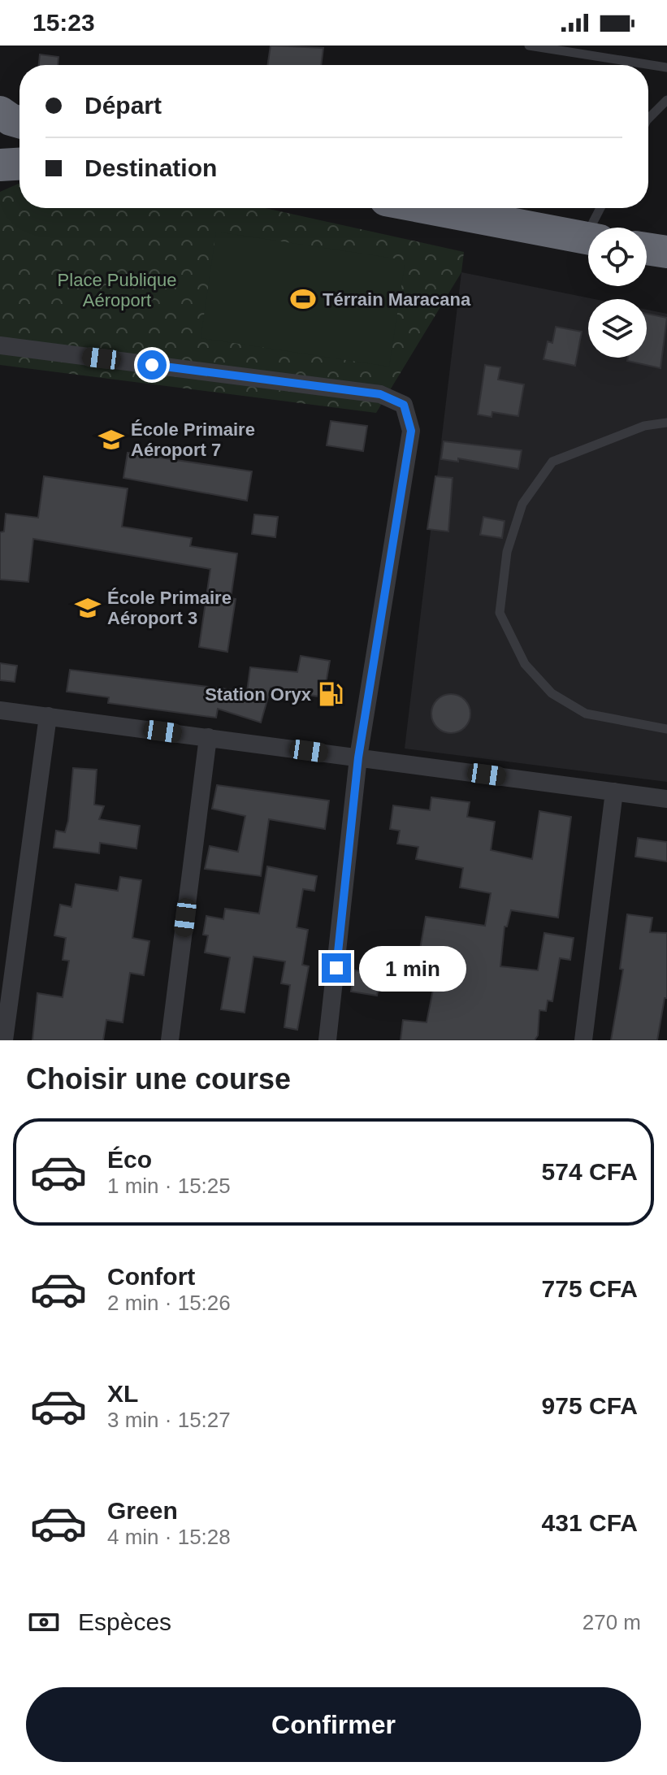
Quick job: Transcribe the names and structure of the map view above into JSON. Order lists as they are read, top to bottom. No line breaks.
{"parks":["Place Publique Aéroport"],"places":{"sports":["Térrain Maracana"],"school or university":["École Primaire Aéroport 7","École Primaire Aéroport 3"],"fuel station":["Station Oryx"]},"page":{"status":"15:23","banner":["Départ","Destination"],"bubble":"1 min","heading":"Choisir une course","list":[{"name":"Éco","note":"1 min · 15:25","value":"574 CFA"},{"name":"Confort","note":"2 min · 15:26","value":"775 CFA"},{"name":"XL","note":"3 min · 15:27","value":"975 CFA"},{"name":"Green","note":"4 min · 15:28","value":"431 CFA"}],"pay":["Espèces","270 m"],"buttons":"Confirmer"}}
